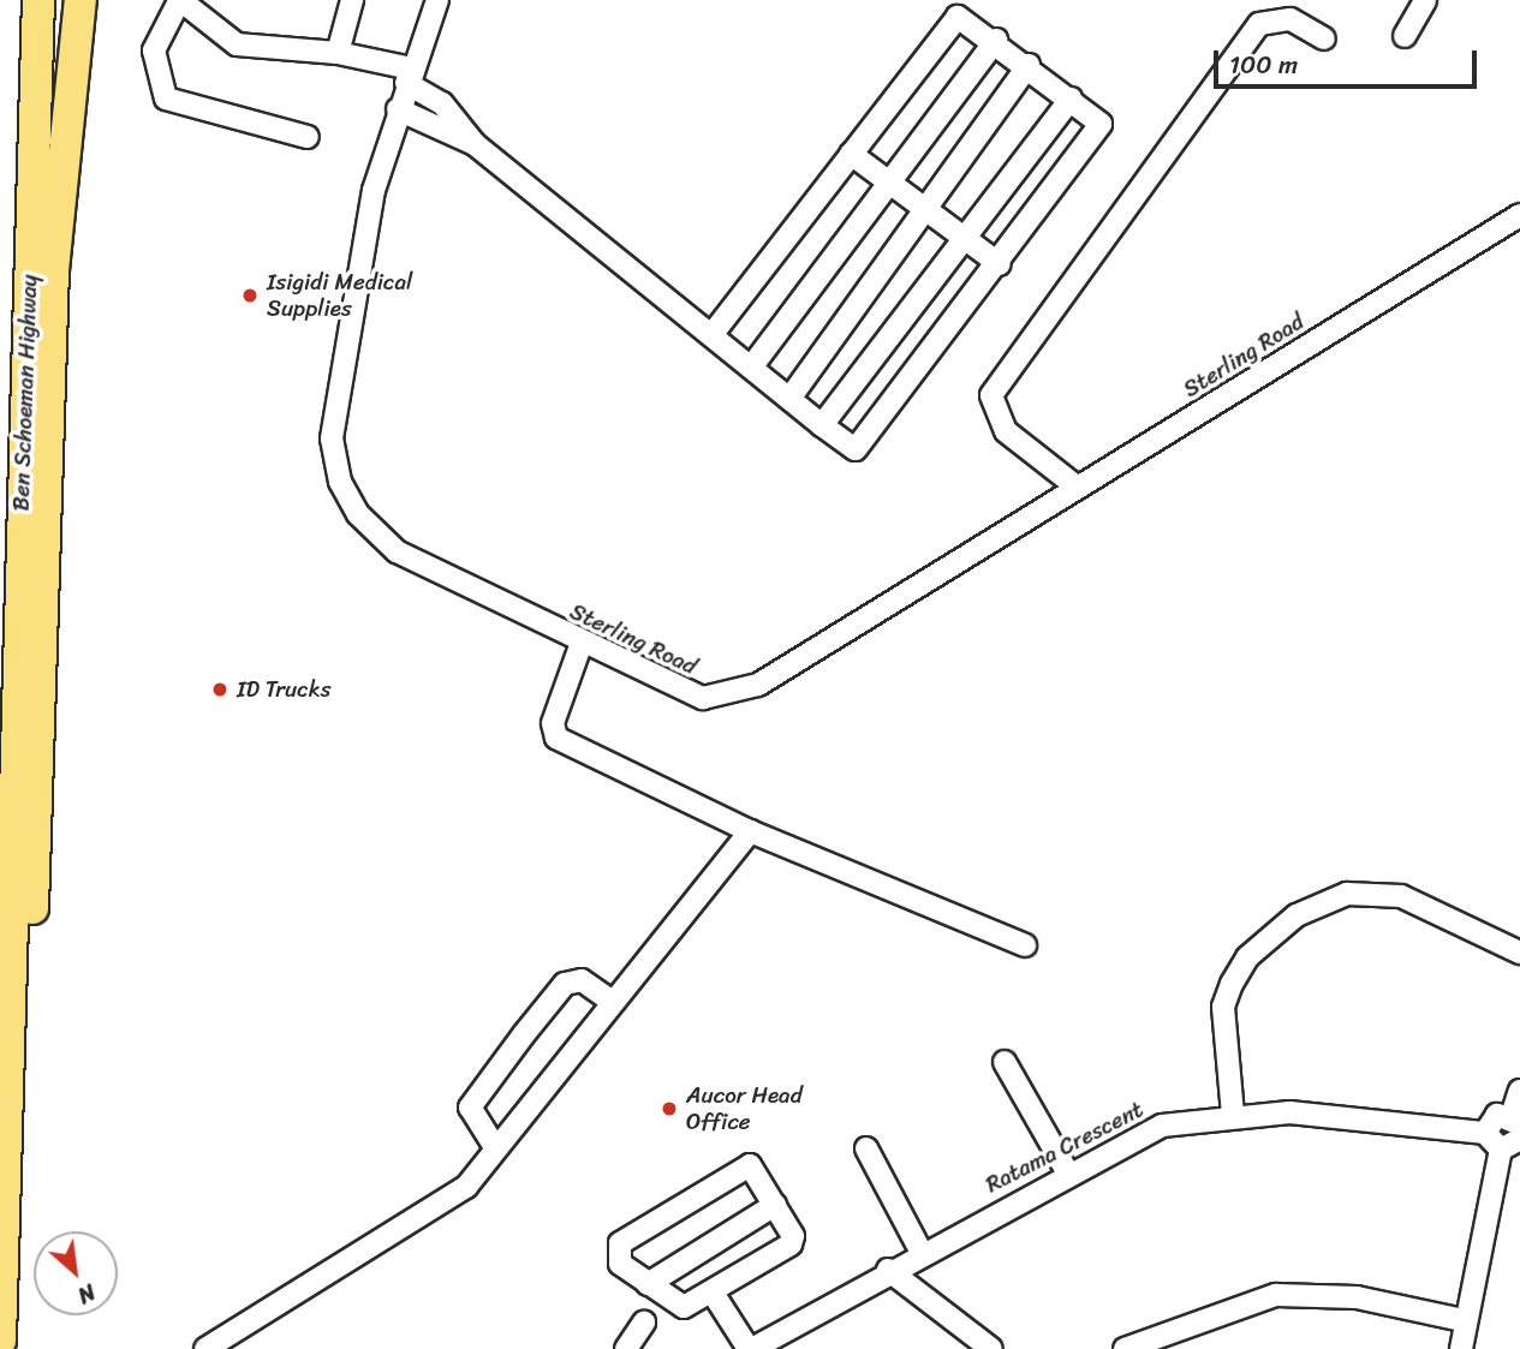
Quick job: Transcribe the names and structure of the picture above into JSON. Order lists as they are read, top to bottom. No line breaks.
{"streets":{"highway":["Ben Schoeman Highway"],"street":["Sterling Road","Ratama Crescent"]},"places":["Isigidi Medical Supplies","ID Trucks","Aucor Head Office"],"scale_bar":"100 m","north":"bottom right"}
